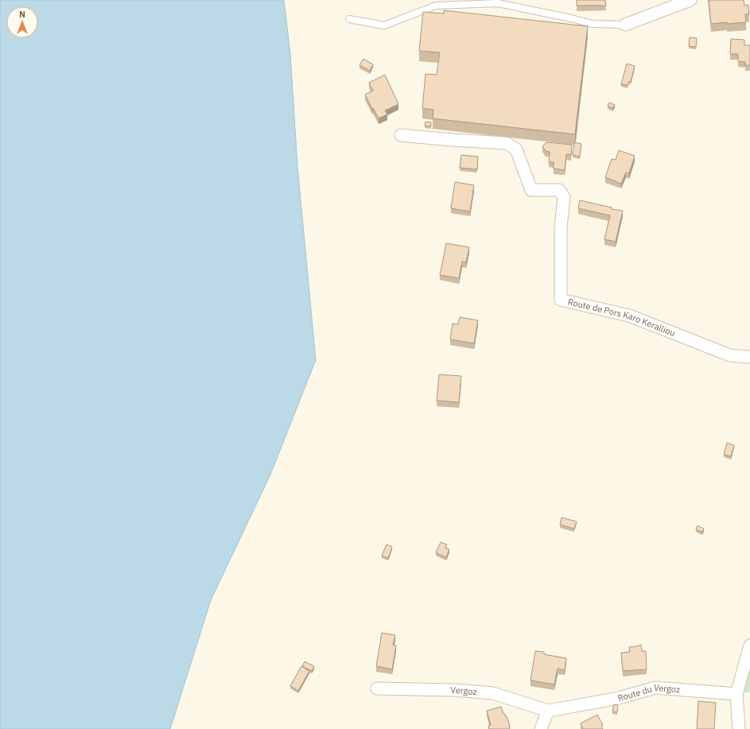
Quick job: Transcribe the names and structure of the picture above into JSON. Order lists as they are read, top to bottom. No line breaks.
{"streets":{"street":["Route de Pors Karo Keralliou","Vergoz","Route du Vergoz"]},"crossings":[["Vergoz","Route du Vergoz"]],"north":"top"}
